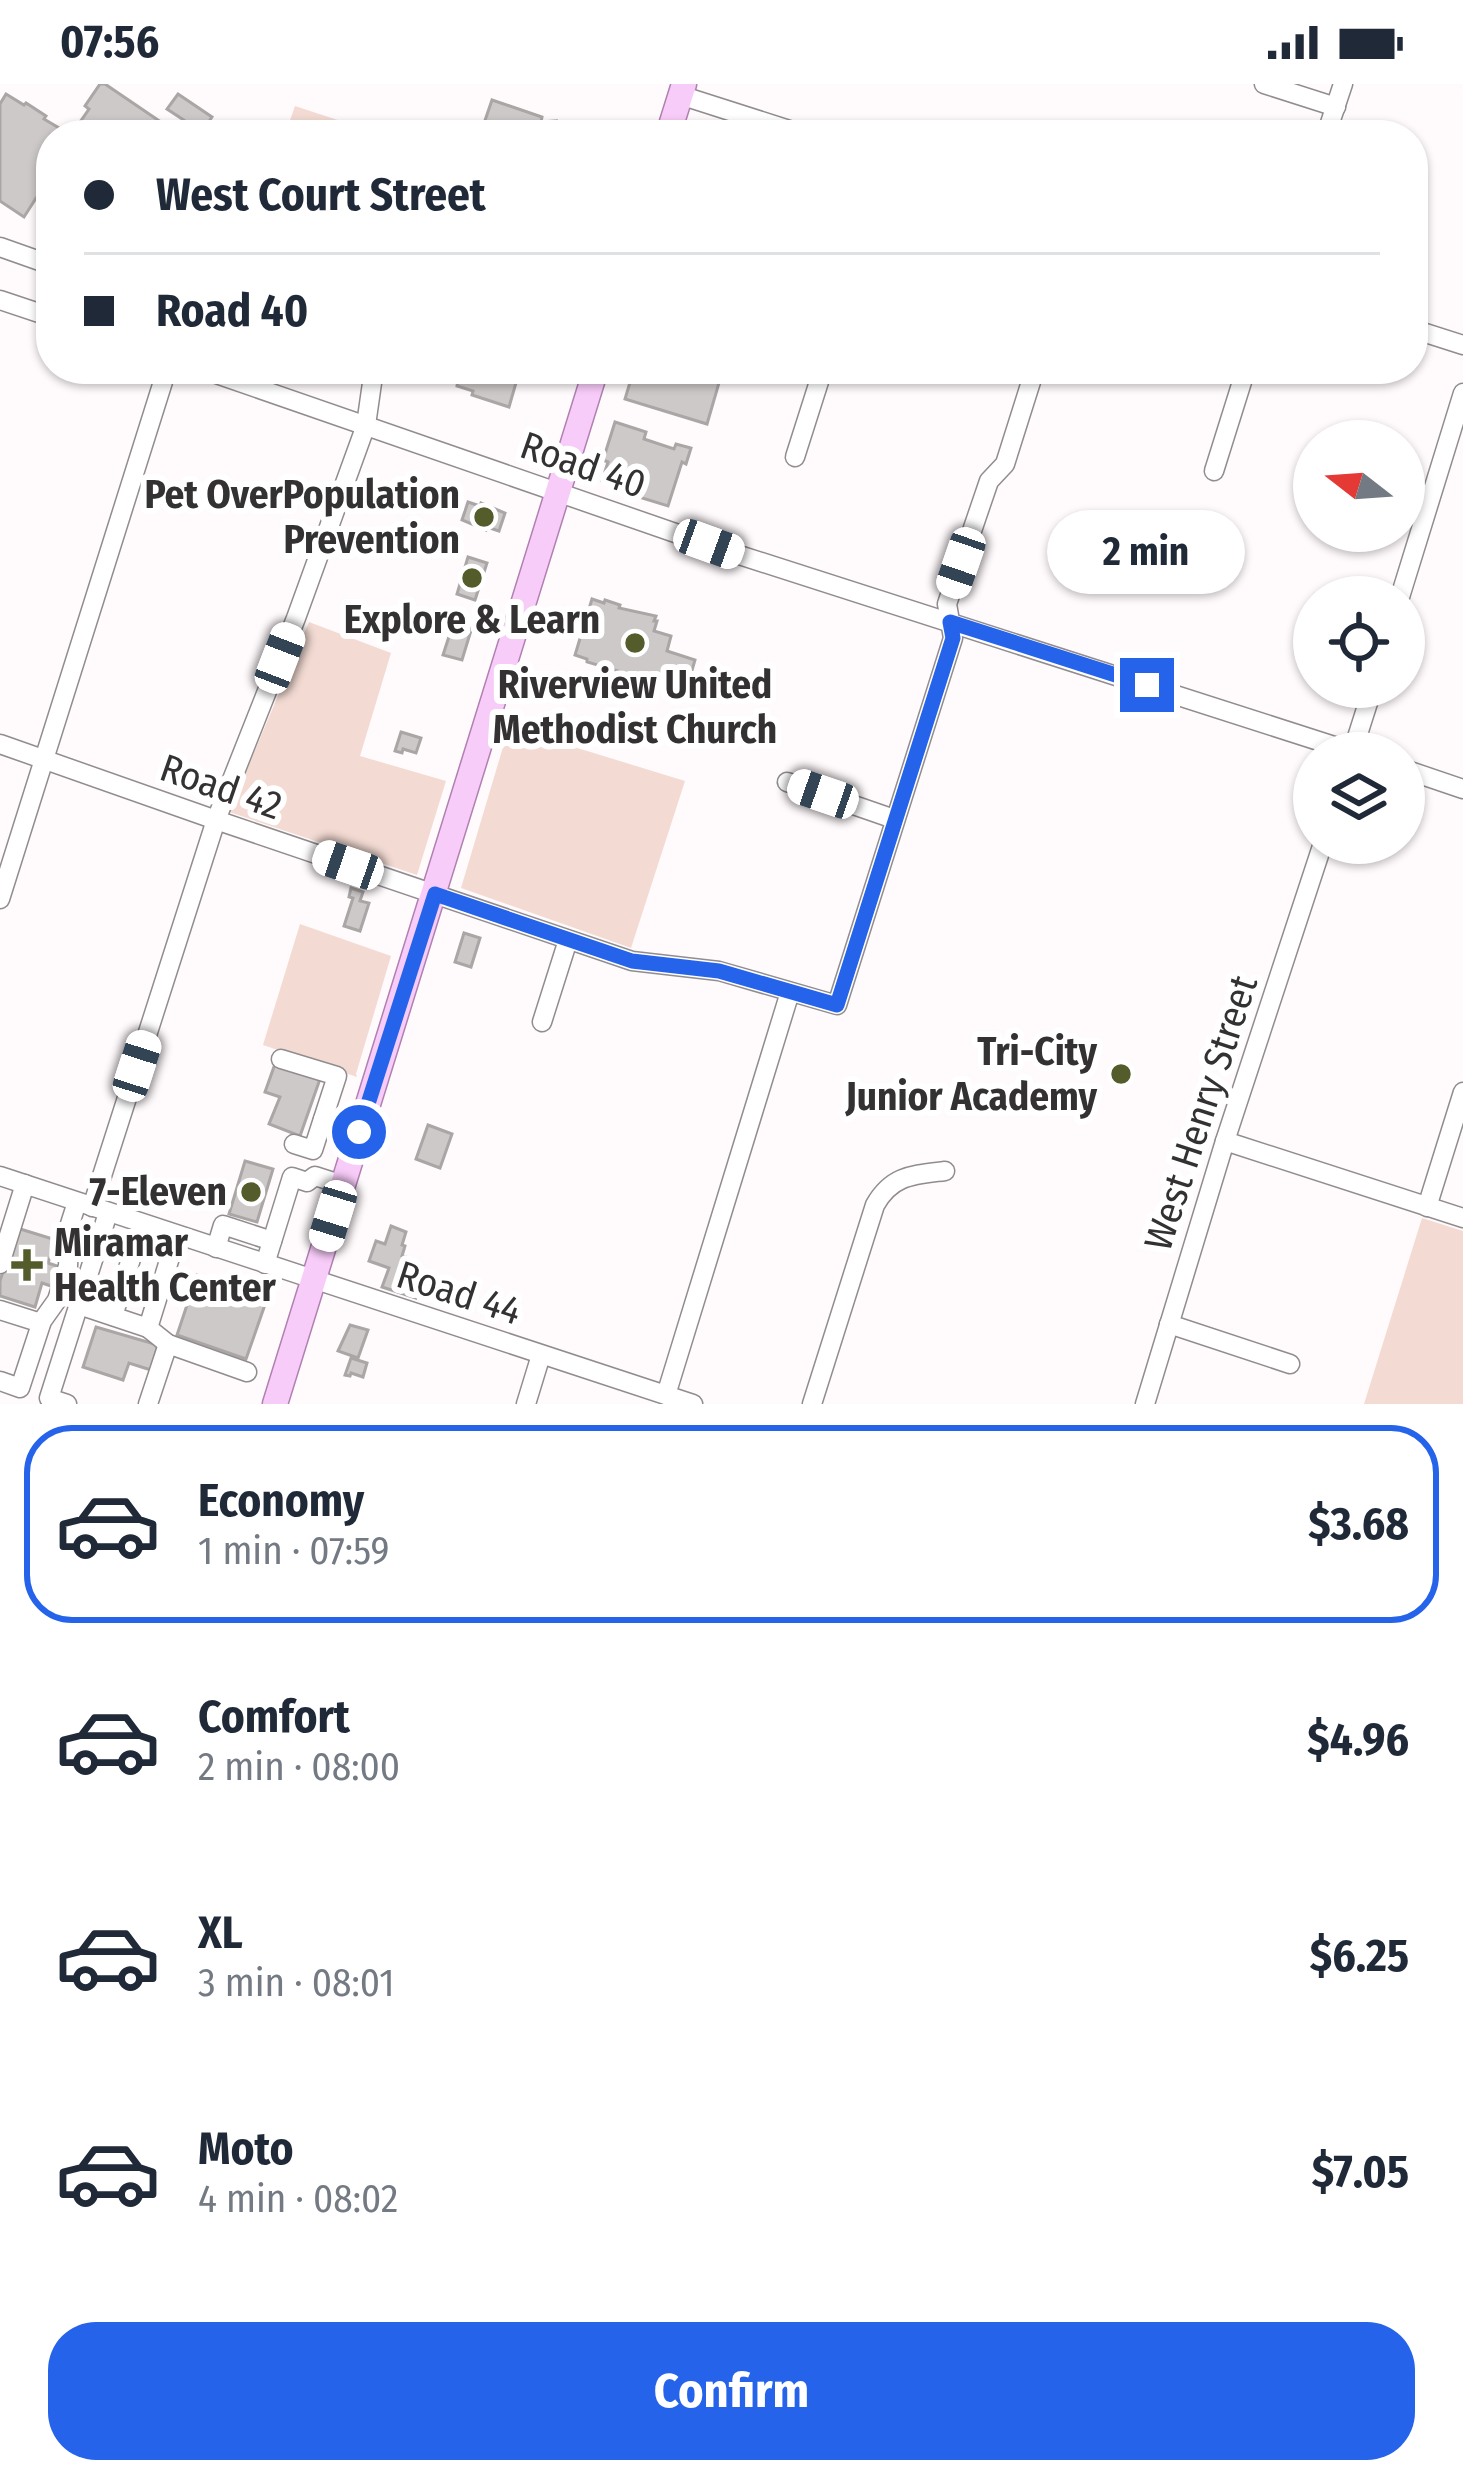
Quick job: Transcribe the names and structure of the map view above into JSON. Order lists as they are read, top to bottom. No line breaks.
{"streets":{"street":["Road 40","Road 42","West Henry Street","Road 44"]},"places":{"other":["Pet OverPopulation Prevention","Explore & Learn","Riverview United Methodist Church","Tri-City Junior Academy","7-Eleven"],"health":["Miramar Health Center"]},"north":"left","page":{"status":"07:56","banner":["West Court Street","Road 40"],"bubble":"2 min","list":[{"name":"Economy","note":"1 min · 07:59","value":"$3.68"},{"name":"Comfort","note":"2 min · 08:00","value":"$4.96"},{"name":"XL","note":"3 min · 08:01","value":"$6.25"},{"name":"Moto","note":"4 min · 08:02","value":"$7.05"}],"buttons":"Confirm"}}
